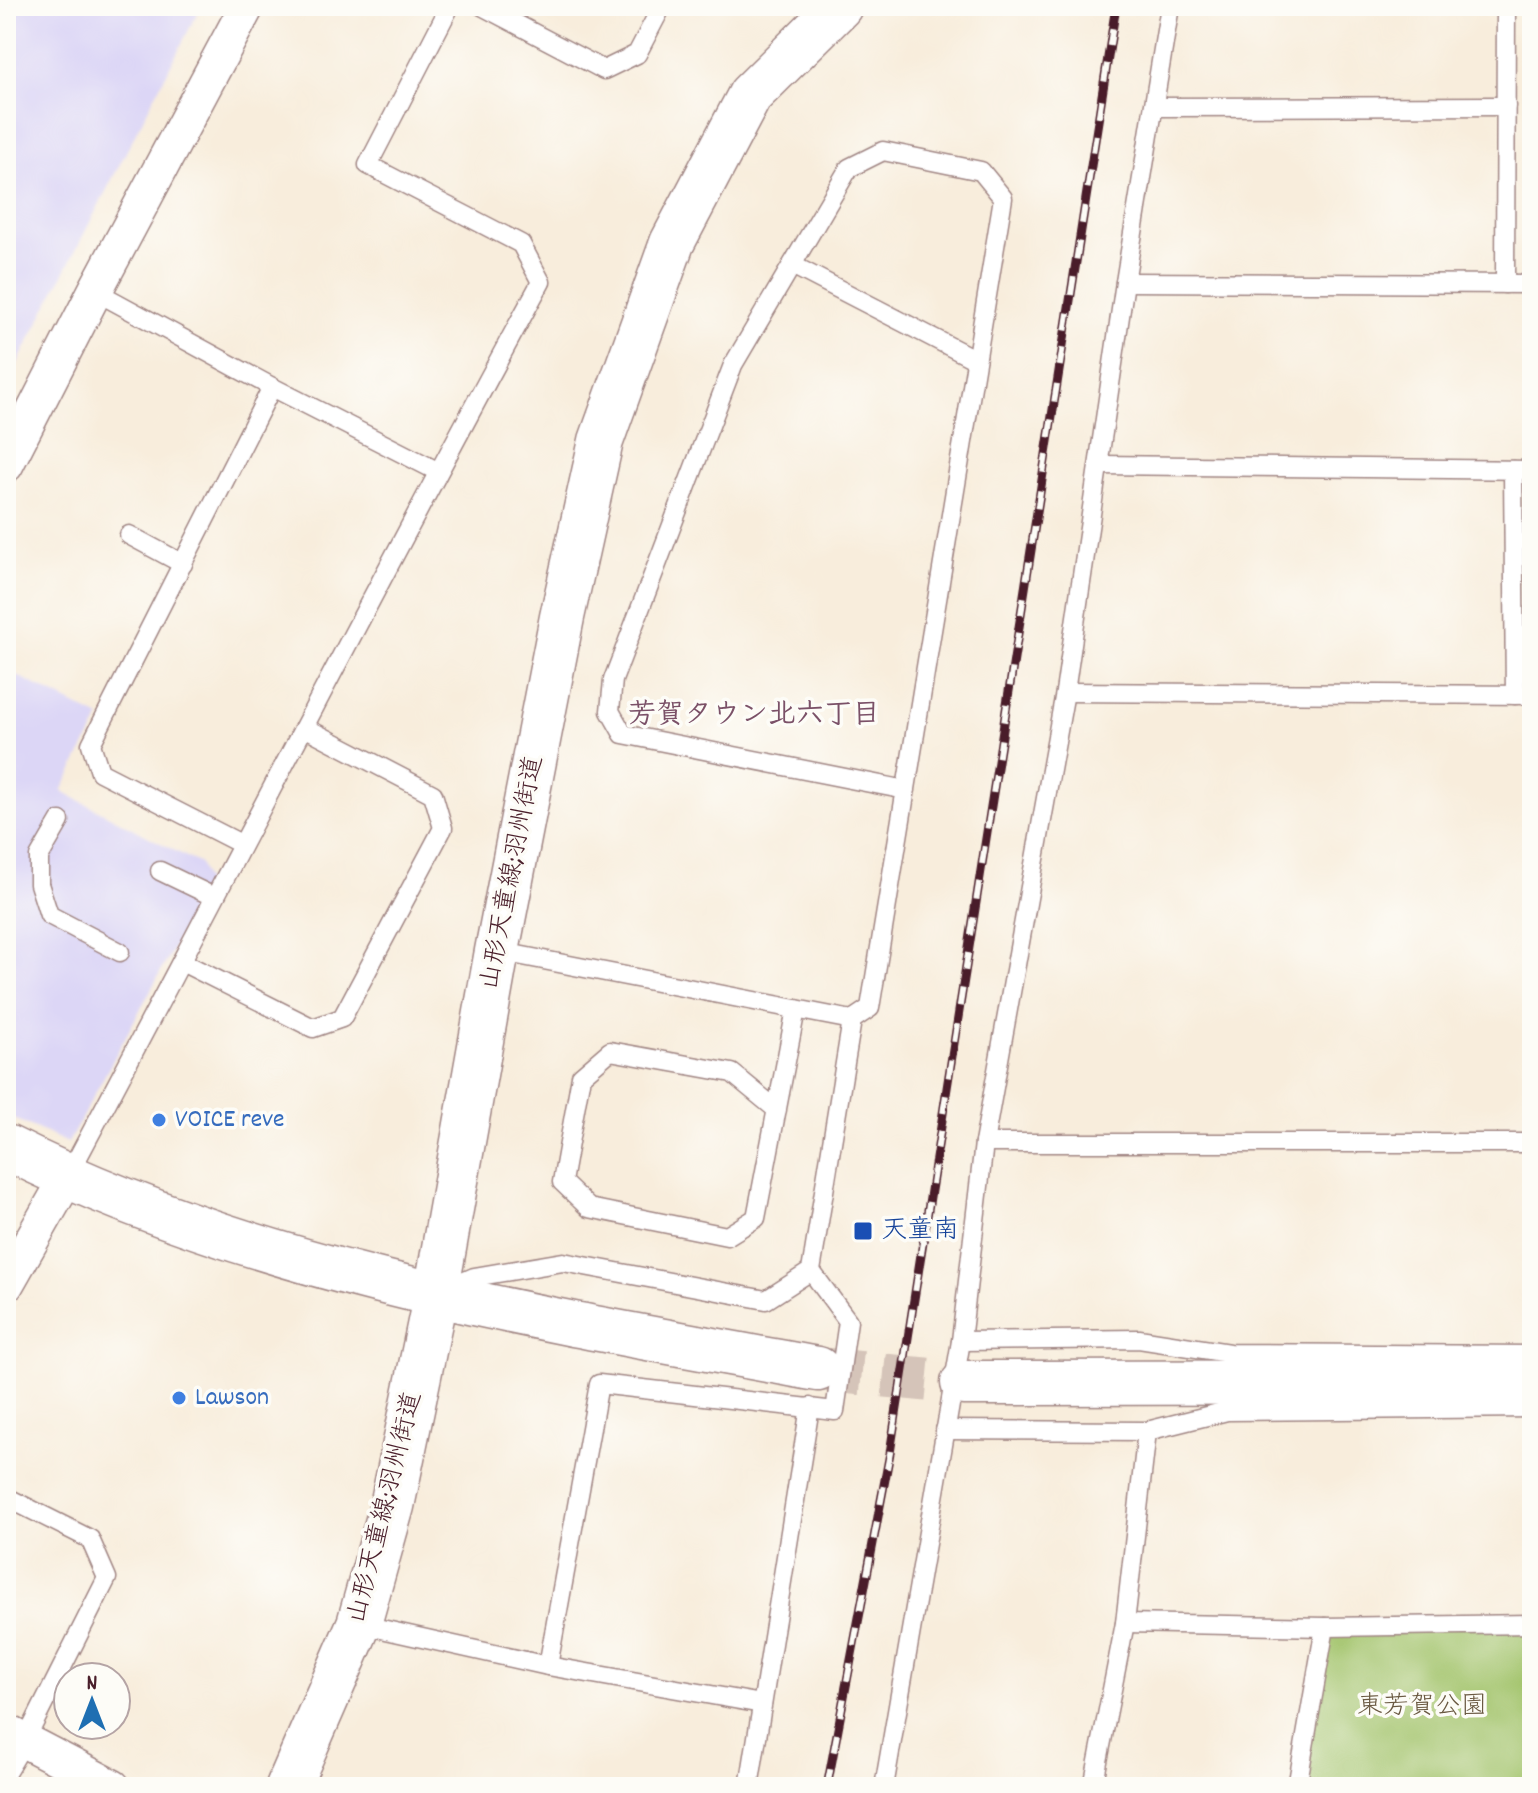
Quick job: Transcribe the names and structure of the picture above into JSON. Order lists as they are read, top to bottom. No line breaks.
{"streets":{"main road":["山形天童線;羽州街道"]},"districts":["芳賀タウン北六丁目"],"parks":["東芳賀公園"],"places":{"other":["VOICE reve","Lawson"],"transit":["天童南"]},"north":"top"}
